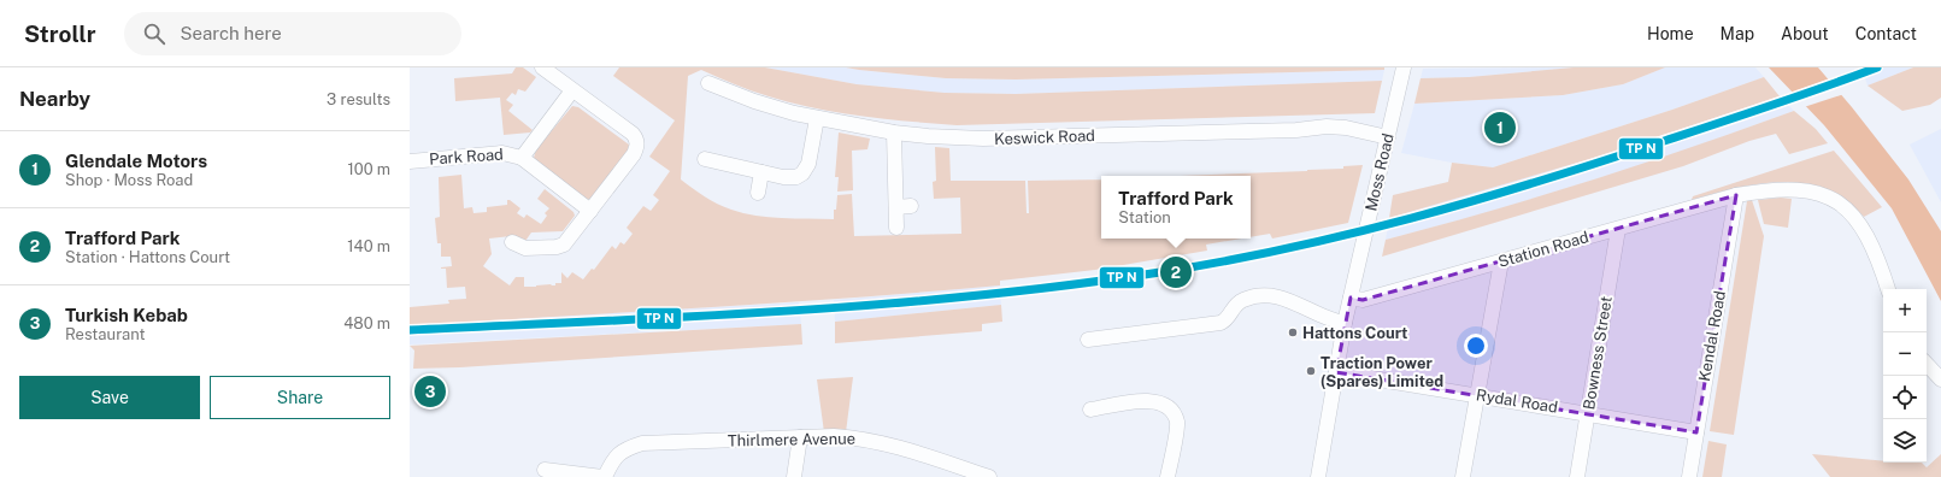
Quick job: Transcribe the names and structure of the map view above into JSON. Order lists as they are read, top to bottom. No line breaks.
{"streets":{"street":["Keswick Road","Park Road","Moss Road","Station Road","Kendal Road","Bowness Street","Rydal Road","Thirlmere Avenue"]},"crossings":[["Keswick Road","Moss Road"],["Moss Road","Station Road"],["Moss Road","Rydal Road"],["Station Road","Kendal Road"],["Station Road","Bowness Street"],["Kendal Road","Rydal Road"],["Bowness Street","Rydal Road"]],"places":["Hattons Court","Traction Power (Spares) Limited"],"page":{"header":"Strollr","search":"Search here","nav":["Home","Map","About","Contact"],"heading":["Nearby","3 results"],"pins":["1","2","3"],"list":[{"mark":"1","name":"Glendale Motors","note":"Shop · Moss Road","value":"100 m"},{"mark":"2","name":"Trafford Park","note":"Station · Hattons Court","value":"140 m"},{"mark":"3","name":"Turkish Kebab","note":"Restaurant","value":"480 m"}],"popup":["Trafford Park","Station"],"map_buttons":["+","−"],"buttons":["Save","Share"]}}
